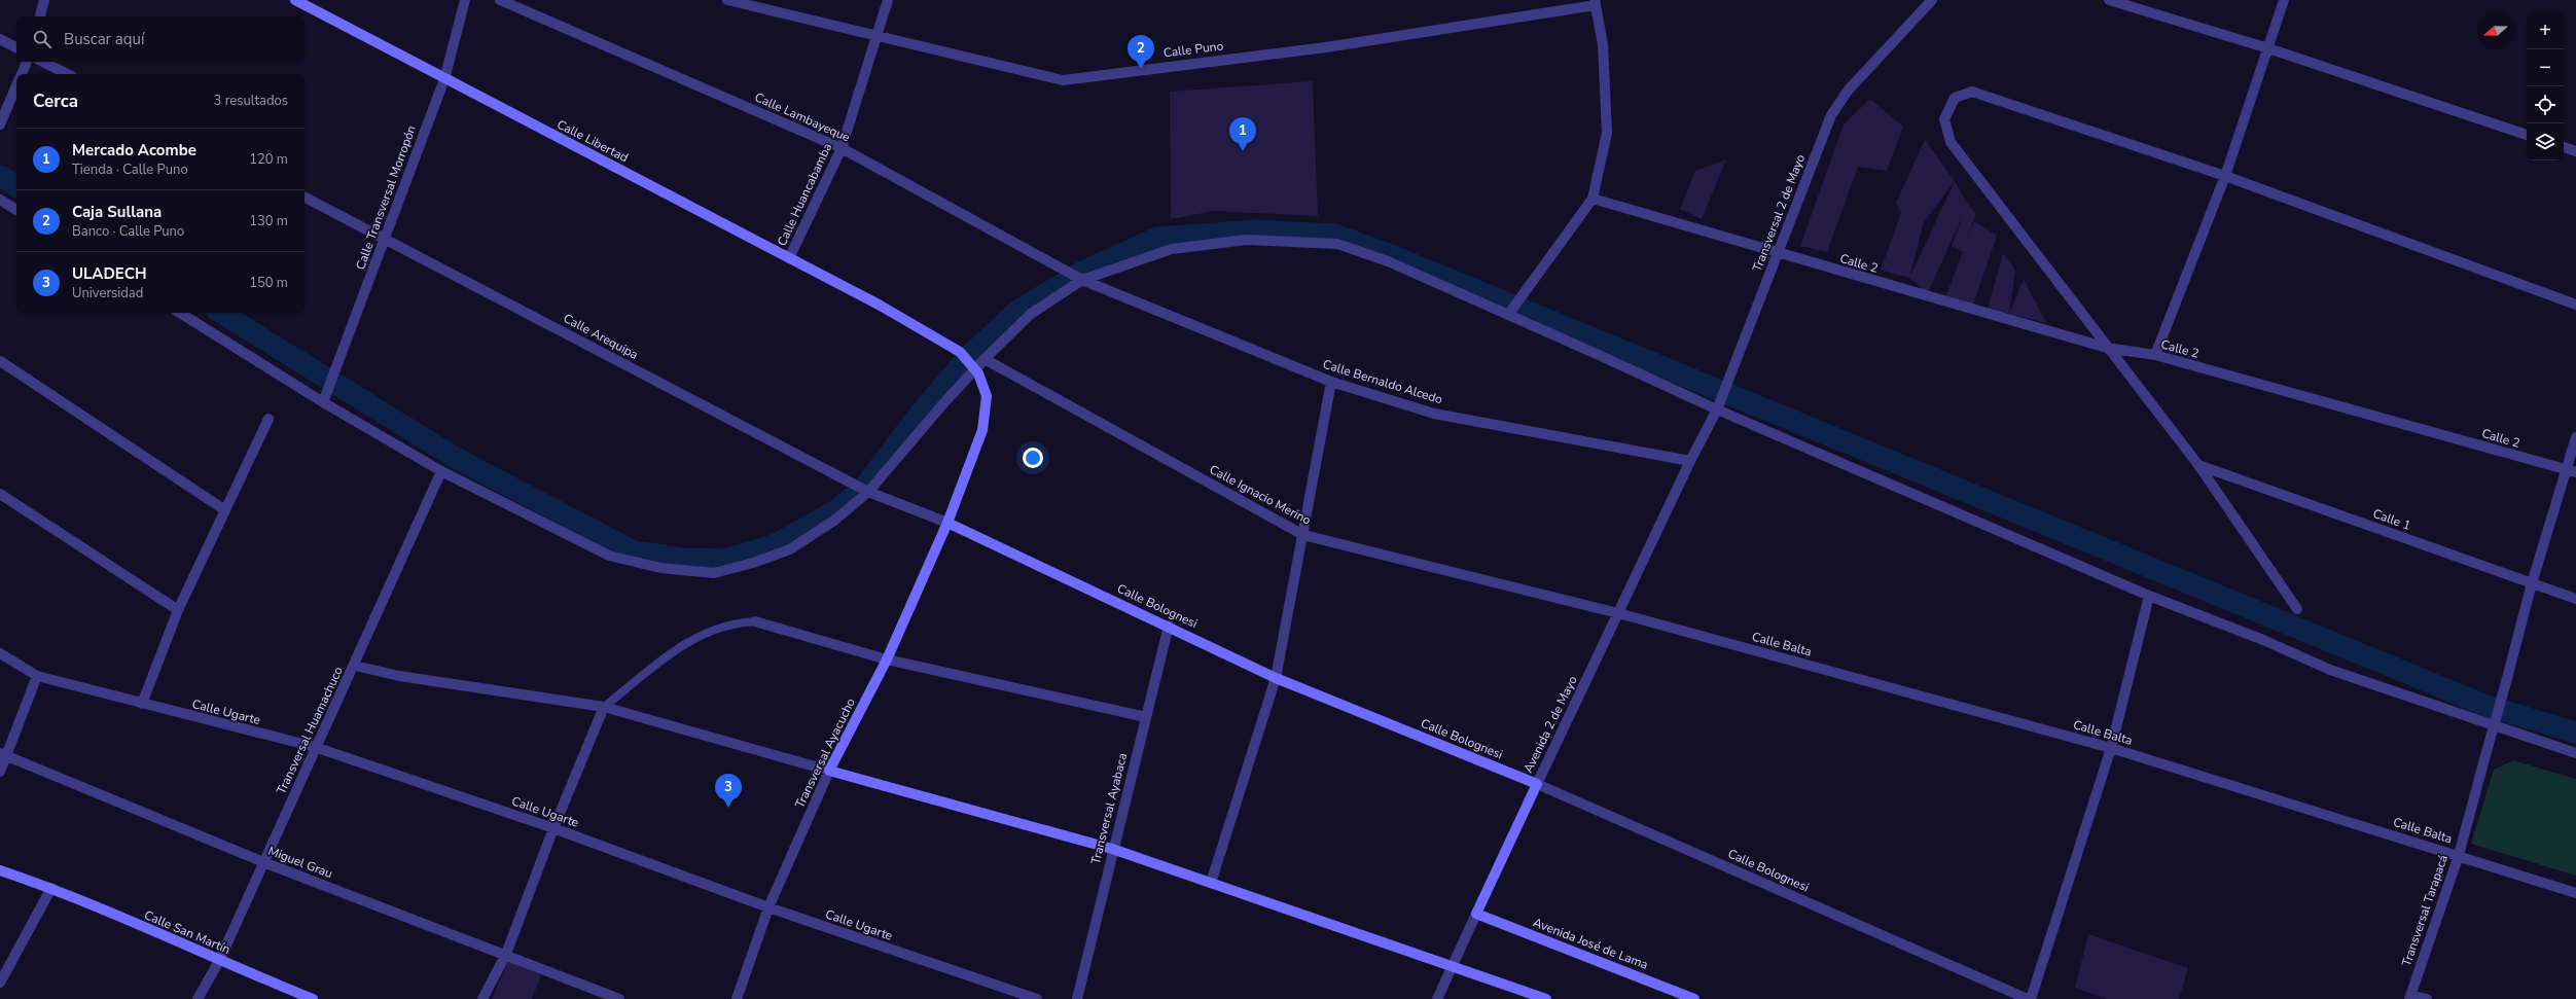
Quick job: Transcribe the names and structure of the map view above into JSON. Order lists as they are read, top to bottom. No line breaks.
{"streets":{"main road":["Calle Libertad","Calle Bolognesi","Avenida 2 de Mayo","Transversal Ayacucho","Calle San Martín","Avenida José de Lama"],"street":["Calle Puno","Calle Lambayeque","Calle Huancabamba","Calle Transversal Morropón","Transversal 2 de Mayo","Calle 2","Calle Arequipa","Calle Bernaldo Alcedo","Calle Ignacio Merino","Calle 1","Calle Balta","Calle Ugarte","Transversal Huamachuco","Transversal Ayabaca","Miguel Grau","Transversal Tarapacá"]},"crossings":[["Calle Puno","Calle Huancabamba"],["Calle Lambayeque","Calle Huancabamba"],["Calle Lambayeque","Calle Bernaldo Alcedo"],["Calle Libertad","Calle Huancabamba"],["Calle Libertad","Calle Transversal Morropón"],["Calle Libertad","Calle Bolognesi"],["Calle Libertad","Transversal Ayacucho"],["Calle Transversal Morropón","Calle Arequipa"],["Transversal 2 de Mayo","Calle 2"],["Transversal 2 de Mayo","Calle Bernaldo Alcedo"],["Transversal 2 de Mayo","Avenida 2 de Mayo"],["Calle 2","Transversal Tarapacá"],["Calle Arequipa","Calle Bolognesi"],["Calle Bernaldo Alcedo","Avenida 2 de Mayo"],["Calle Ignacio Merino","Calle Balta"],["Calle Ignacio Merino","Avenida 2 de Mayo"],["Calle 1","Transversal Tarapacá"],["Calle Bolognesi","Avenida 2 de Mayo"],["Calle Bolognesi","Transversal Ayacucho"],["Calle Bolognesi","Transversal Ayabaca"],["Calle Balta","Avenida 2 de Mayo"],["Calle Balta","Transversal Tarapacá"],["Calle Ugarte","Transversal Huamachuco"],["Calle Ugarte","Transversal Ayacucho"],["Avenida 2 de Mayo","Avenida José de Lama"],["Transversal Huamachuco","Miguel Grau"],["Transversal Huamachuco","Calle San Martín"]],"north":"left","page":{"map_buttons":["+","−"],"search":"Buscar aquí","pins":["2","1","3"],"heading":["Cerca","3 resultados"],"list":[{"mark":"1","name":"Mercado Acombe","note":"Tienda · Calle Puno","value":"120 m"},{"mark":"2","name":"Caja Sullana","note":"Banco · Calle Puno","value":"130 m"},{"mark":"3","name":"ULADECH","note":"Universidad","value":"150 m"}]}}
